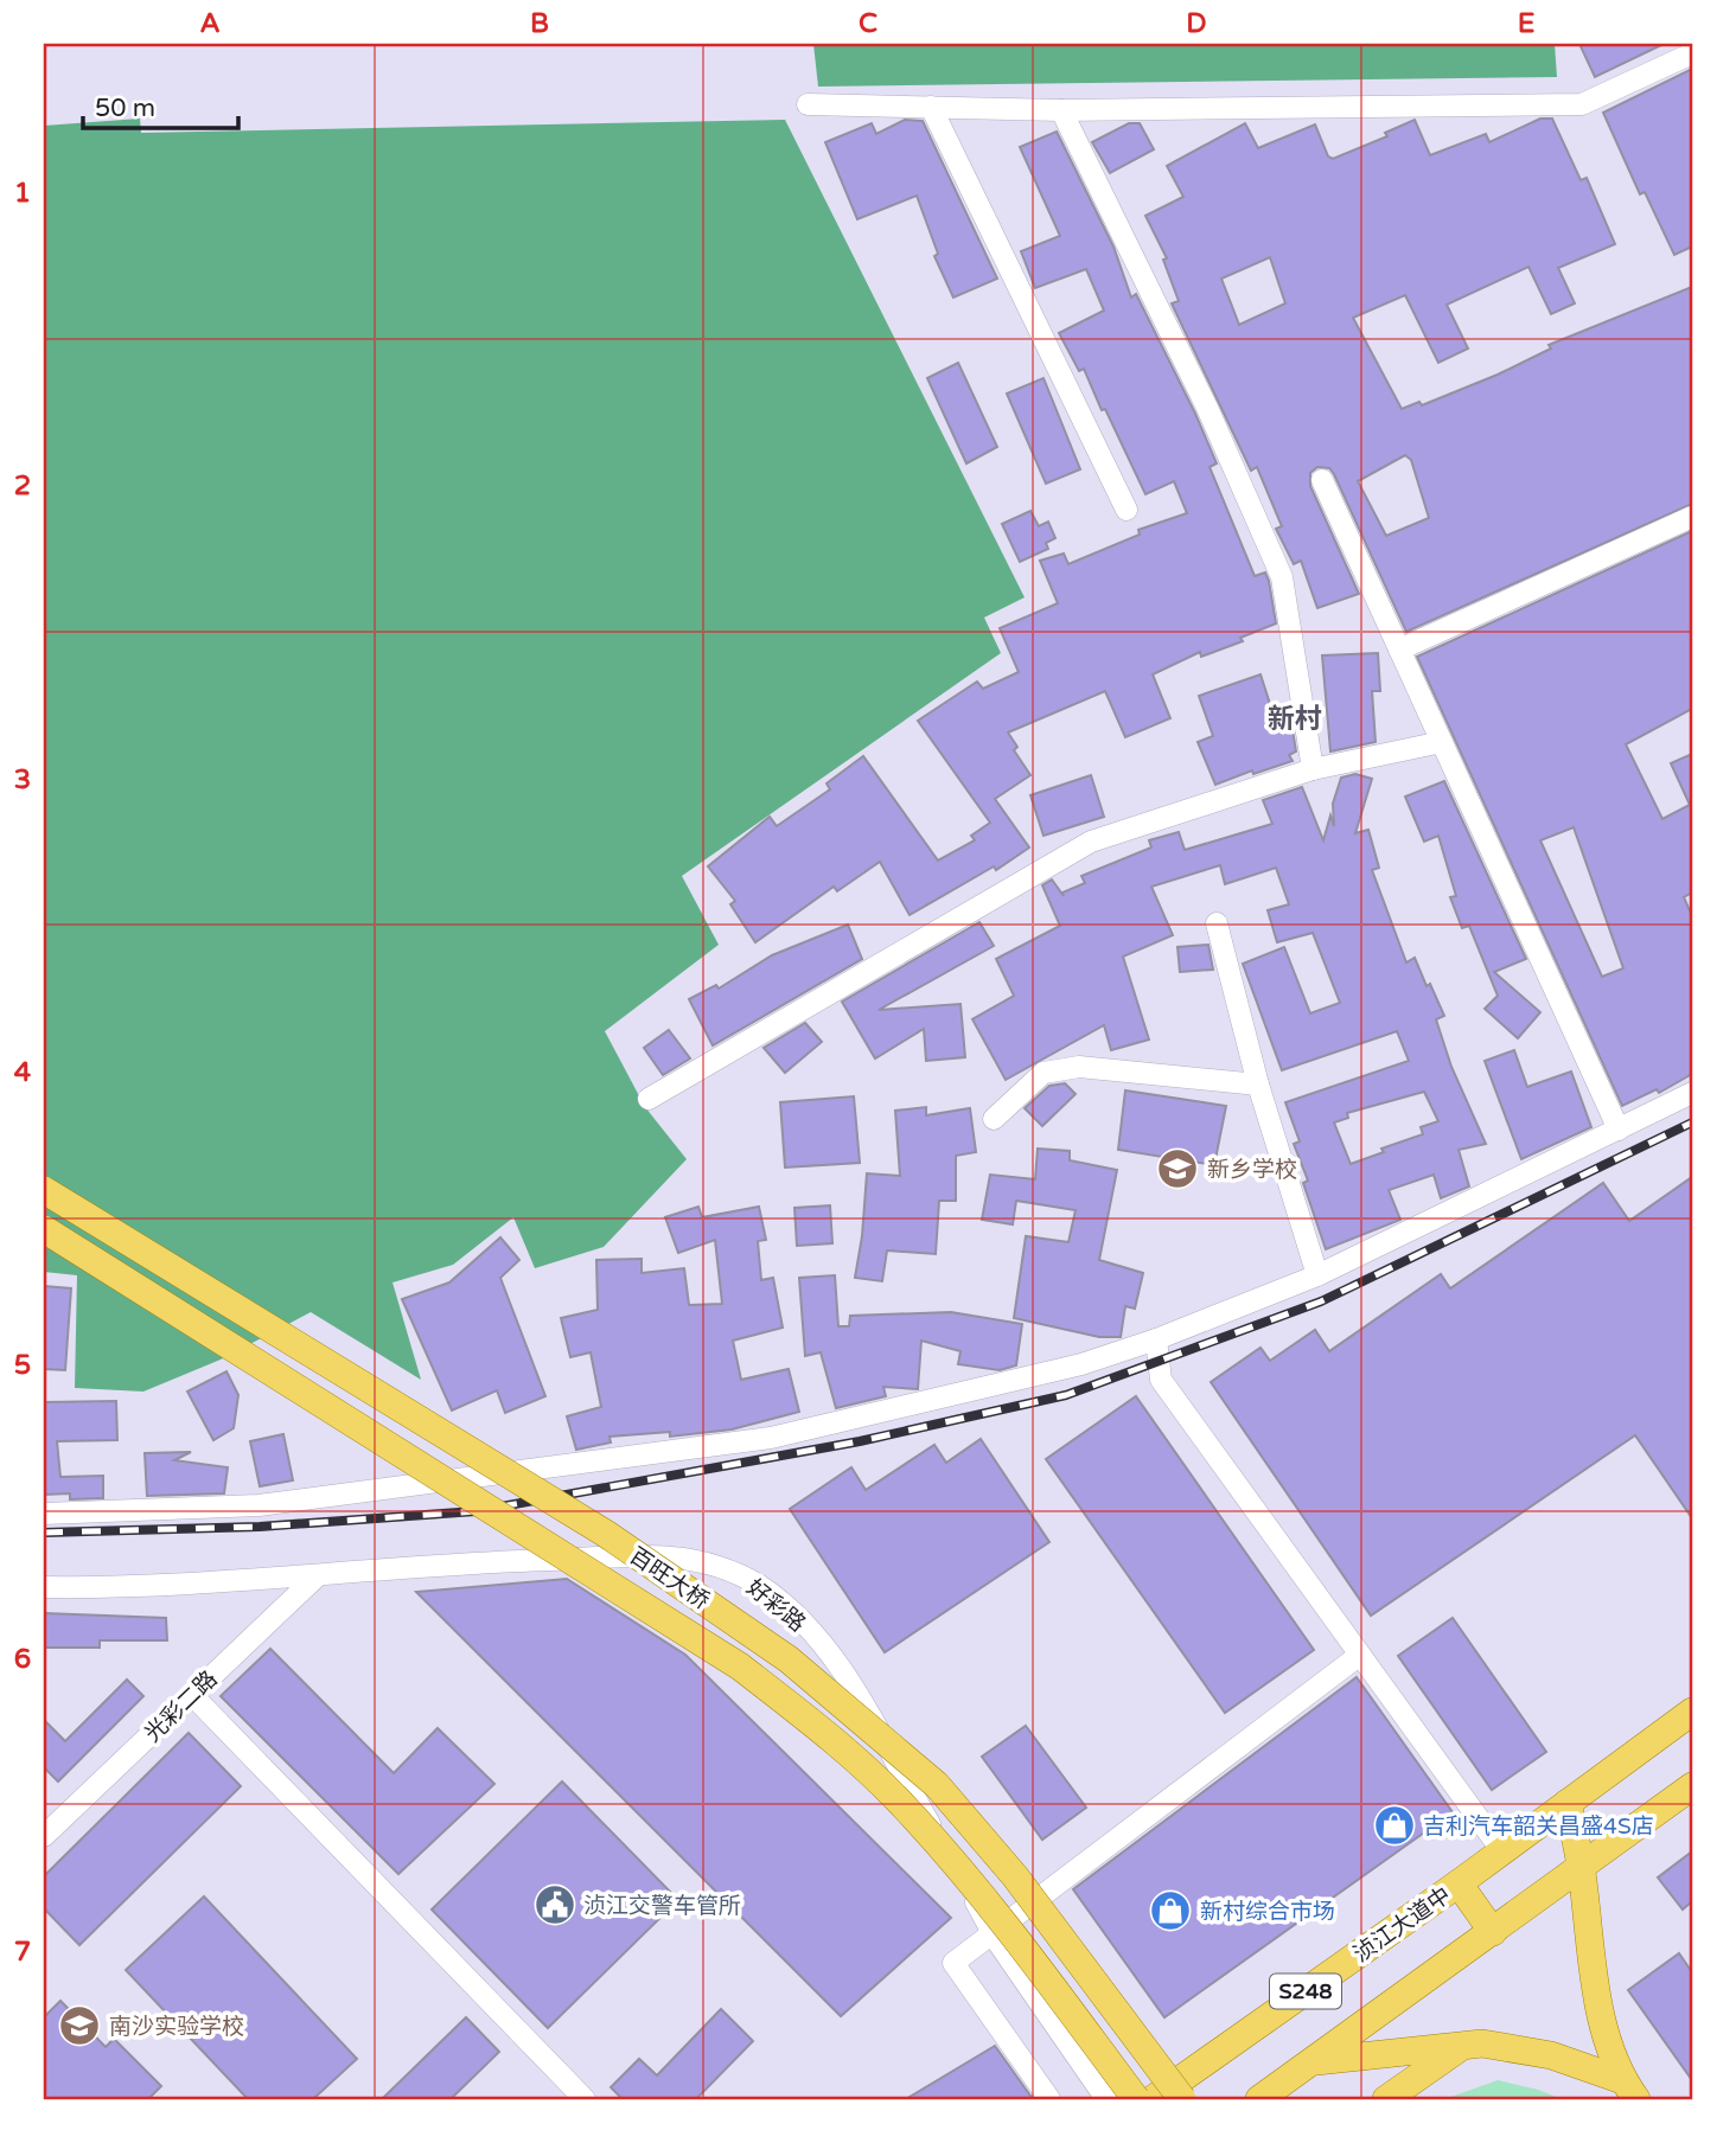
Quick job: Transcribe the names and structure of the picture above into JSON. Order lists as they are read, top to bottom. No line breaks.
{"streets":{"main road":["百旺大桥","浈江大道中","S248"],"street":["好彩路","光彩二路"]},"crossings":[["好彩路","光彩二路"],["浈江大道中","S248"]],"districts":["新村"],"places":{"school or university":["新乡学校","南沙实验学校"],"shop":["吉利汽车韶关昌盛4S店","新村综合市场"],"public building":["浈江交警车管所"]},"scale_bar":"50 m","grid":{"columns":["A","B","C","D","E"],"rows":["1","2","3","4","5","6","7"]}}
